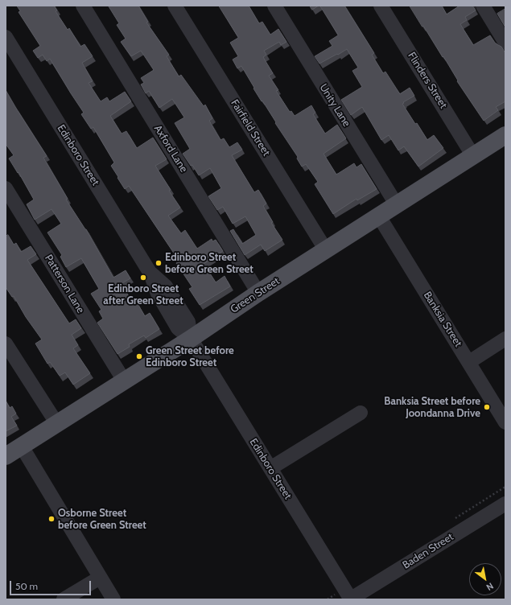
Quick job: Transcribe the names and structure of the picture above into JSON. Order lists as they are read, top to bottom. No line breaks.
{"streets":{"main road":["Green Street"],"street":["Flinders Street","Unity Lane","Fairfield Street","Axford Lane","Edinboro Street","Patterson Lane","Banksia Street","Baden Street"]},"crossings":[["Flinders Street","Green Street"],["Unity Lane","Green Street"],["Fairfield Street","Green Street"],["Axford Lane","Green Street"],["Edinboro Street","Green Street"],["Edinboro Street","Baden Street"],["Patterson Lane","Green Street"],["Green Street","Banksia Street"]],"places":["Edinboro Street before Green Street","Edinboro Street after Green Street","Green Street before Edinboro Street","Banksia Street before Joondanna Drive","Osborne Street before Green Street"],"scale_bar":"50 m","north":"bottom right"}
